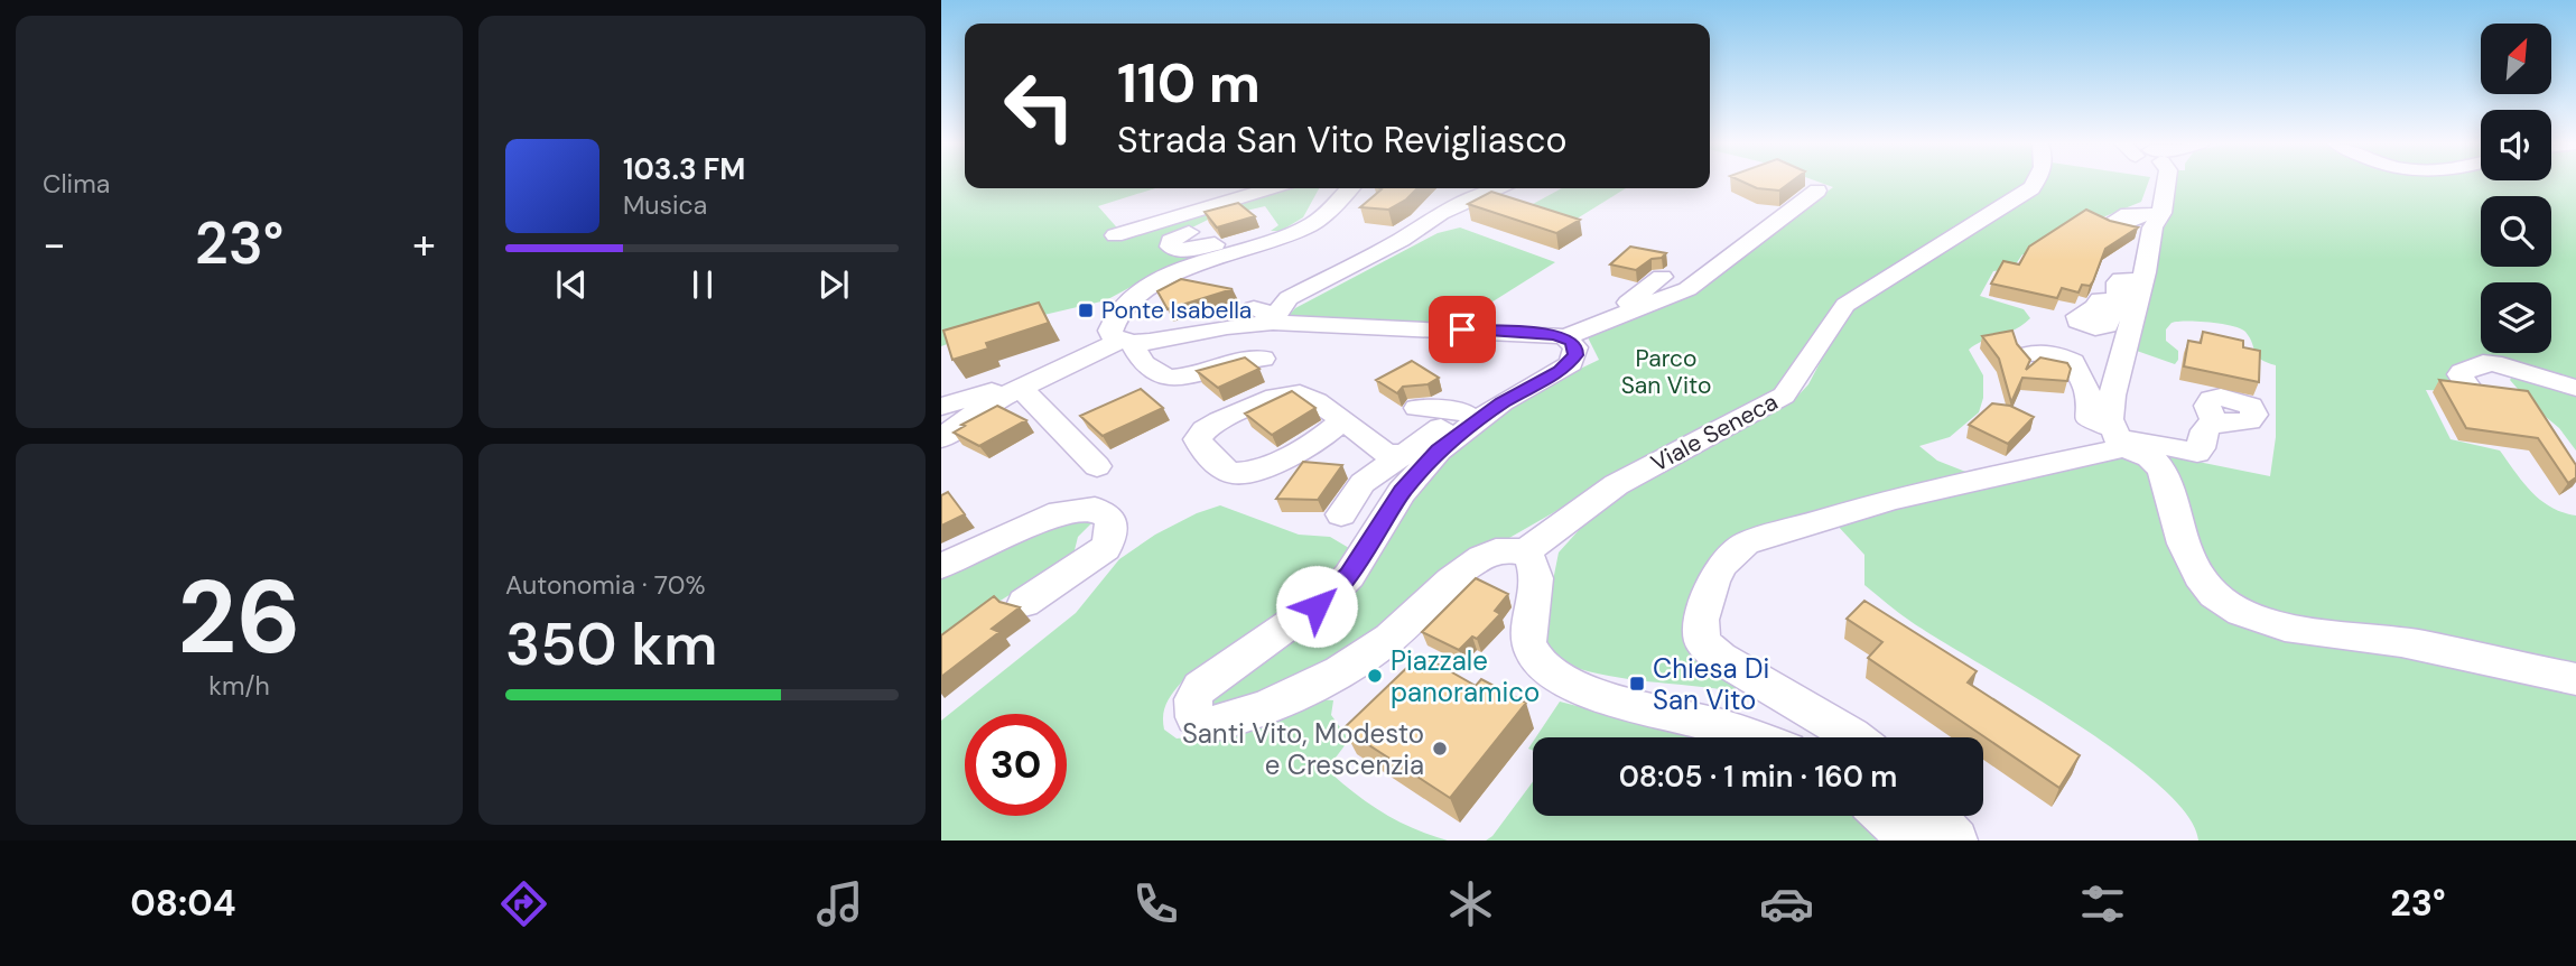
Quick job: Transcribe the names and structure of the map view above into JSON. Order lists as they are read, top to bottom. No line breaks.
{"streets":{"street":["Viale Seneca"]},"parks":["Parco San Vito"],"places":{"transit":["Ponte Isabella","Chiesa Di San Vito"],"other":["Piazzale panoramico","Santi Vito, Modesto e Crescenzia"]},"north":"top right","page":{"tile":["Clima",["26","km/h"],["Autonomia · 70%","350 km"]],"turn":["110 m","Strada San Vito Revigliasco"],"song":["103.3 FM","Musica"],"heat":["−","23°","+"],"limit":"30","trip":"08:05 · 1 min · 160 m","tabs":["08:04","23°"]}}
